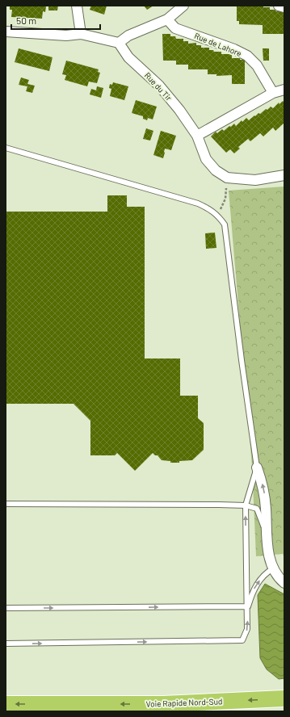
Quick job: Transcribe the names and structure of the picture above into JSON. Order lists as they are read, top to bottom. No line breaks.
{"streets":{"highway":["Voie Rapide Nord-Sud"],"street":["Rue de Lahore","Rue du Tir"]},"one_way":["Voie Rapide Nord-Sud"],"scale_bar":"50 m"}
